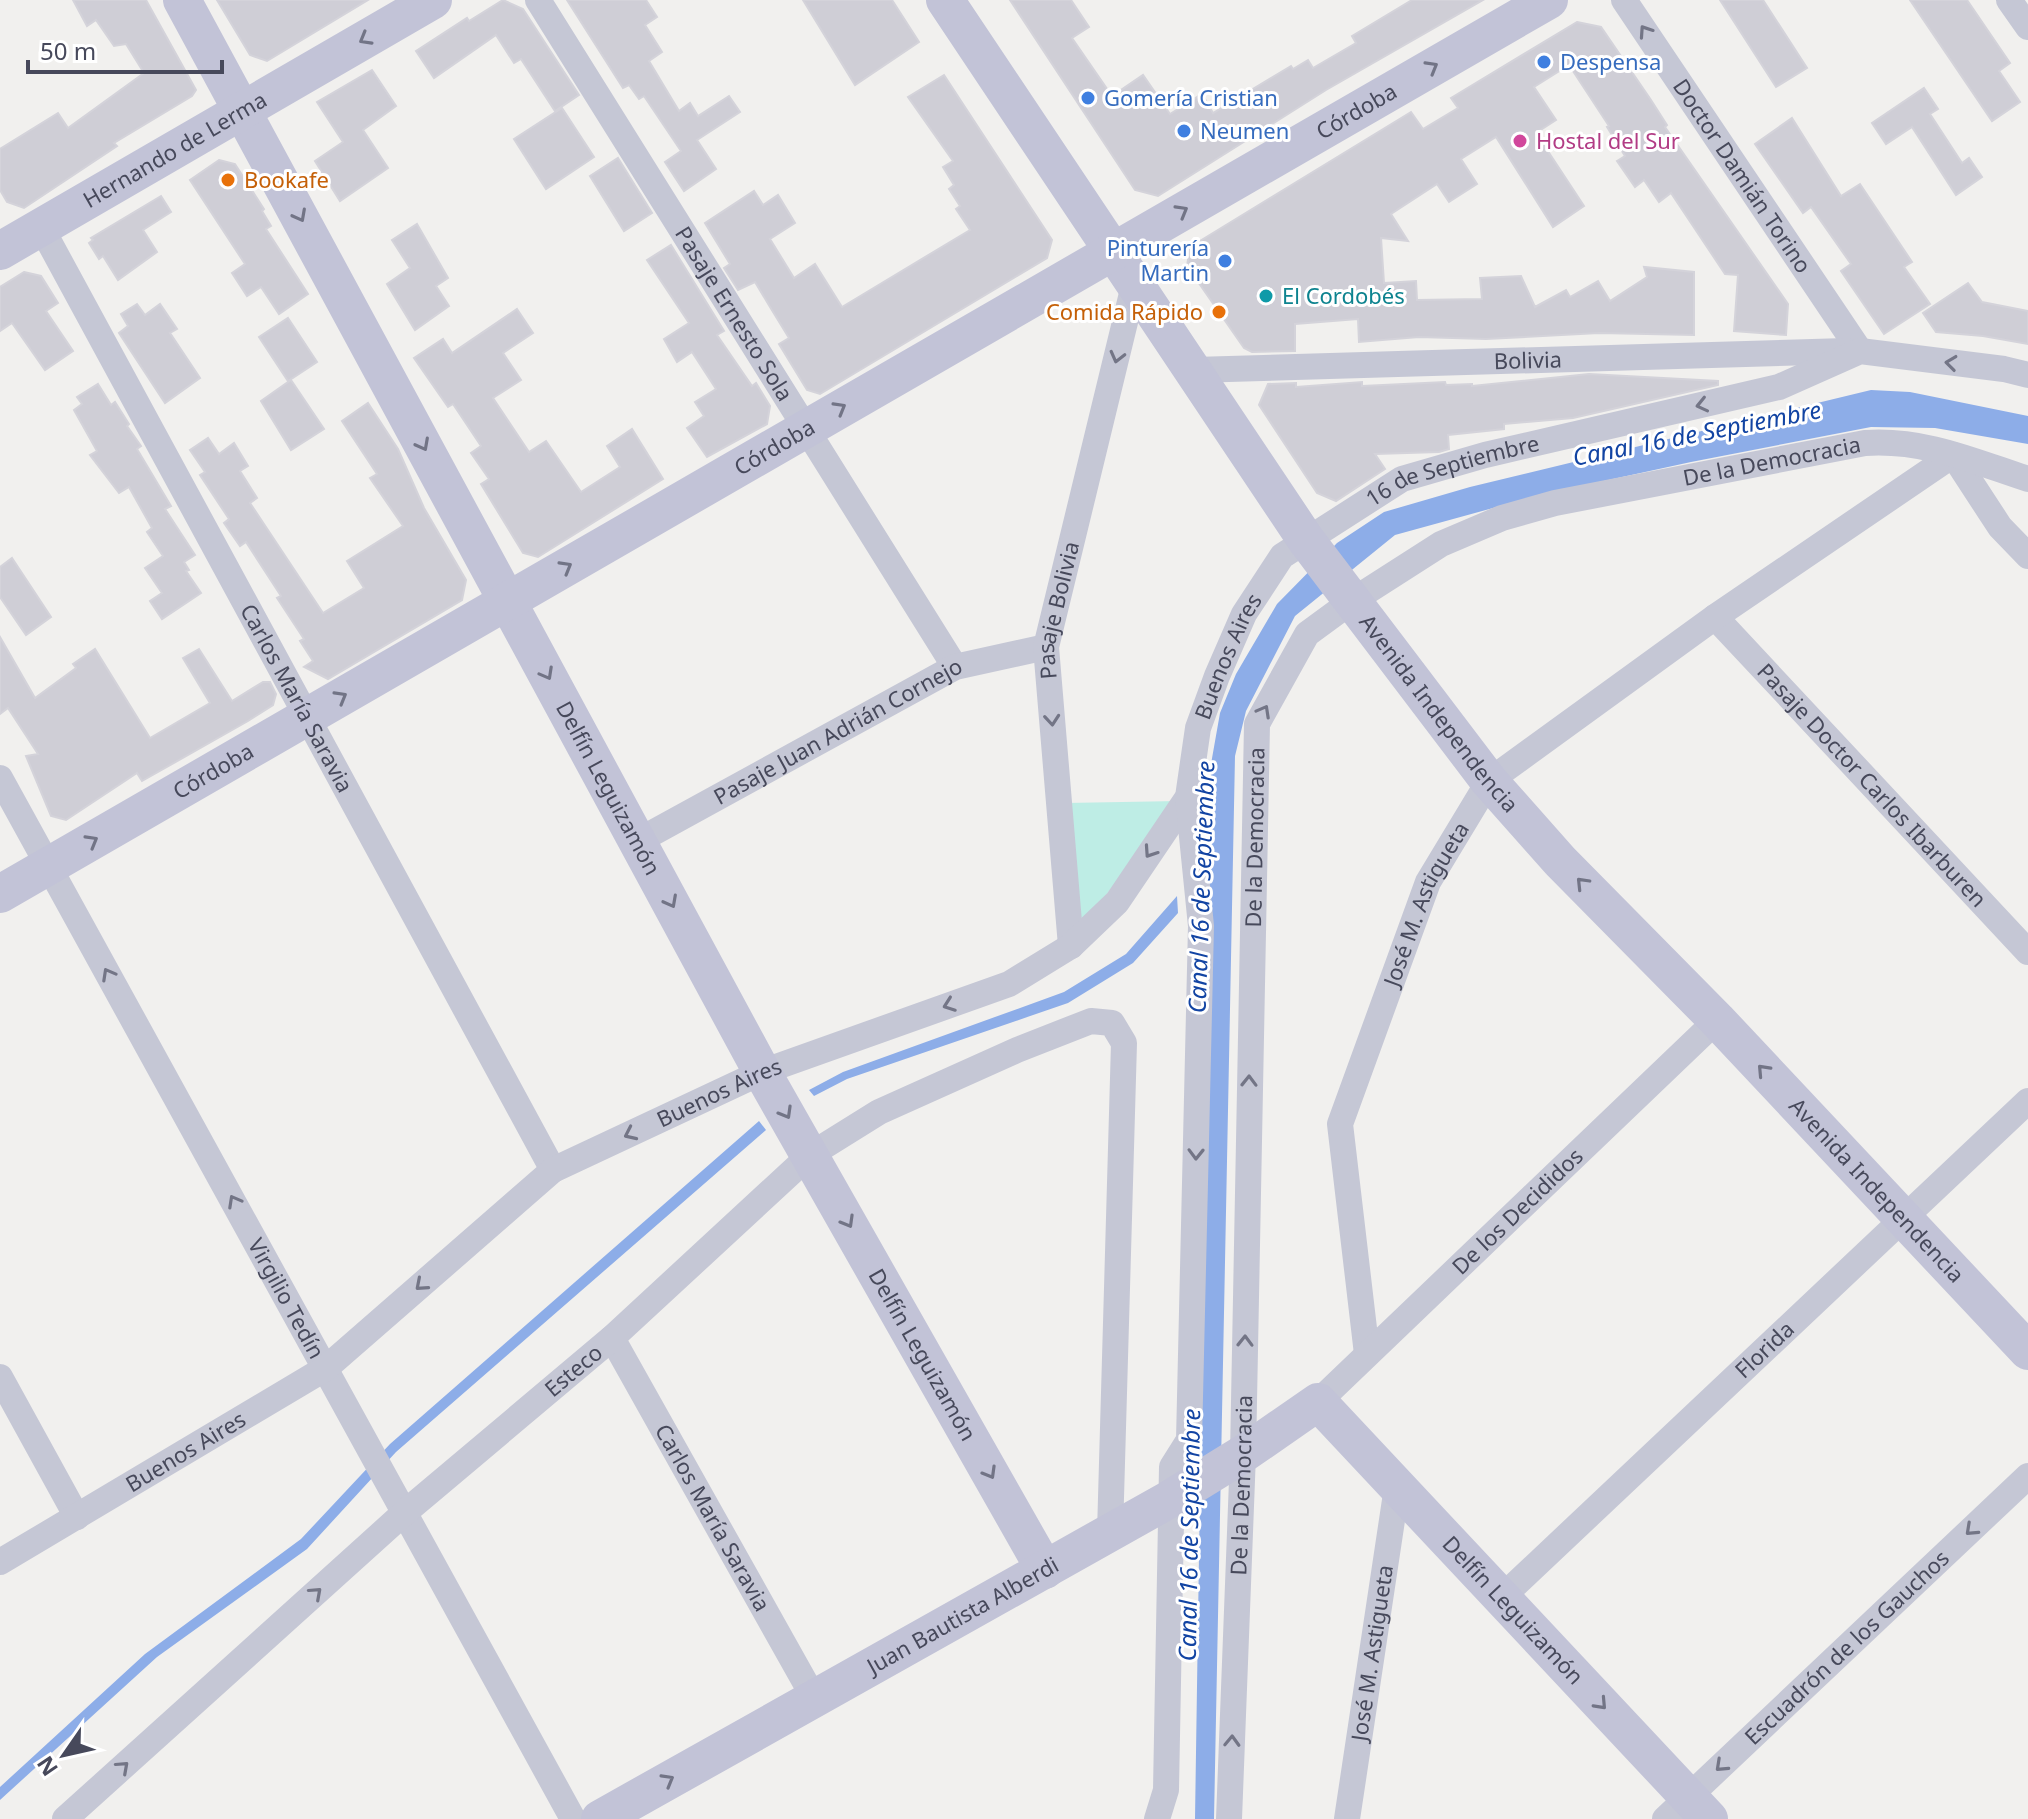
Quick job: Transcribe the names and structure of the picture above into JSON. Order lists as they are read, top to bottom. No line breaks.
{"streets":{"main road":["Córdoba","Hernando de Lerma","Avenida Independencia","Delfín Leguizamón","Juan Bautista Alberdi"],"street":["Doctor Damián Torino","Pasaje Ernesto Sola","Bolivia","De la Democracia","16 de Septiembre","Pasaje Bolivia","Buenos Aires","Carlos María Saravia","Pasaje Juan Adrián Cornejo","Pasaje Doctor Carlos Ibarburen","José M. Astigueta","De los Decididos","Virgilio Tedín","Florida","Esteco","Escuadrón de los Gauchos"]},"crossings":[["Córdoba","Pasaje Ernesto Sola"],["Córdoba","Carlos María Saravia"],["Córdoba","Avenida Independencia"],["Córdoba","Delfín Leguizamón"],["Córdoba","Virgilio Tedín"],["Hernando de Lerma","Carlos María Saravia"],["Hernando de Lerma","Delfín Leguizamón"],["Doctor Damián Torino","Bolivia"],["Doctor Damián Torino","16 de Septiembre"],["Pasaje Ernesto Sola","Pasaje Juan Adrián Cornejo"],["Bolivia","16 de Septiembre"],["Bolivia","Avenida Independencia"],["De la Democracia","Avenida Independencia"],["De la Democracia","José M. Astigueta"],["De la Democracia","Juan Bautista Alberdi"],["16 de Septiembre","Buenos Aires"],["16 de Septiembre","Avenida Independencia"],["Pasaje Bolivia","Buenos Aires"],["Pasaje Bolivia","Avenida Independencia"],["Pasaje Bolivia","Pasaje Juan Adrián Cornejo"],["Buenos Aires","Carlos María Saravia"],["Buenos Aires","Avenida Independencia"],["Buenos Aires","Delfín Leguizamón"],["Buenos Aires","Virgilio Tedín"],["Carlos María Saravia","Esteco"],["Carlos María Saravia","Juan Bautista Alberdi"],["Avenida Independencia","José M. Astigueta"],["Avenida Independencia","De los Decididos"],["Avenida Independencia","Florida"],["Pasaje Juan Adrián Cornejo","Delfín Leguizamón"],["Pasaje Doctor Carlos Ibarburen","José M. Astigueta"],["Delfín Leguizamón","José M. Astigueta"],["Delfín Leguizamón","De los Decididos"],["Delfín Leguizamón","Florida"],["Delfín Leguizamón","Esteco"],["Delfín Leguizamón","Juan Bautista Alberdi"],["Delfín Leguizamón","Escuadrón de los Gauchos"],["José M. Astigueta","De los Decididos"],["De los Decididos","Juan Bautista Alberdi"],["Virgilio Tedín","Esteco"],["Esteco","Juan Bautista Alberdi"]],"one_way":["Córdoba","Hernando de Lerma","Doctor Damián Torino","16 de Septiembre","Pasaje Bolivia","Buenos Aires","Delfín Leguizamón","Virgilio Tedín","Escuadrón de los Gauchos"],"water":["Canal 16 de Septiembre"],"places":["Despensa","Gomería Cristian","Neumen","Hostal del Sur","Bookafe","Pinturería Martin","El Cordobés","Comida Rápido"],"scale_bar":"50 m","north":"bottom left"}
